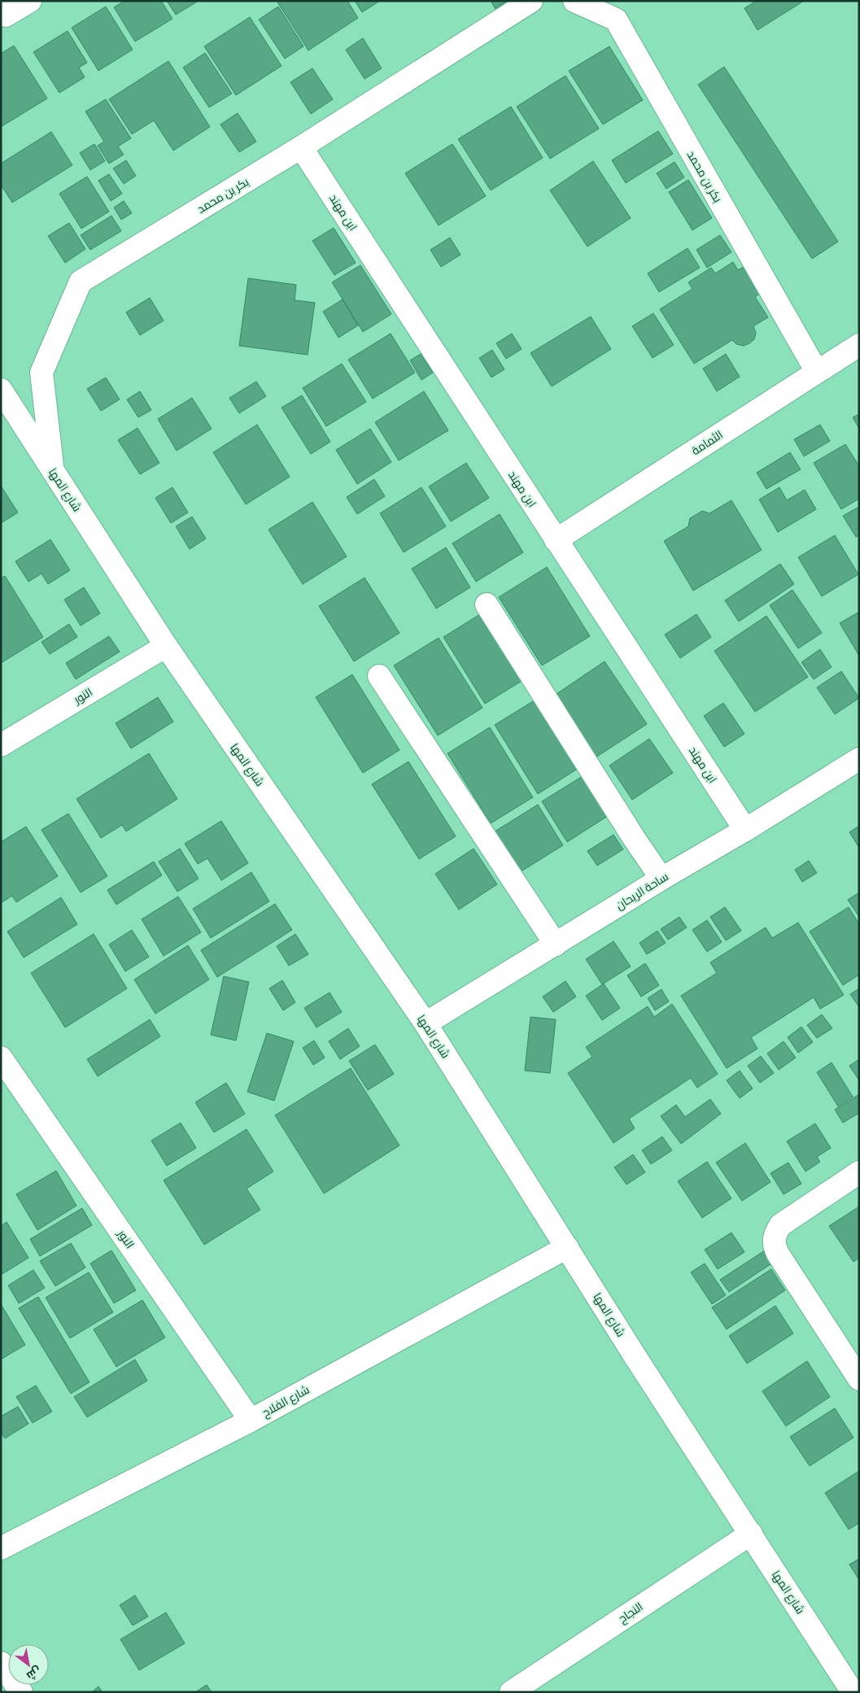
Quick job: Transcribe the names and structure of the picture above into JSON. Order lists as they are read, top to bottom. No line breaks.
{"streets":{"street":["بكر بن محمد","ابن مهند","الثمامة","شارع المها","النور","ساحة الريحان","شارع الفلاح","النجاح"]},"crossings":[["بكر بن محمد","ابن مهند"],["بكر بن محمد","الثمامة"],["بكر بن محمد","شارع المها"],["ابن مهند","الثمامة"],["ابن مهند","ساحة الريحان"],["شارع المها","النور"],["شارع المها","ساحة الريحان"],["شارع المها","شارع الفلاح"],["شارع المها","النجاح"],["النور","شارع الفلاح"]],"north":"bottom right"}
